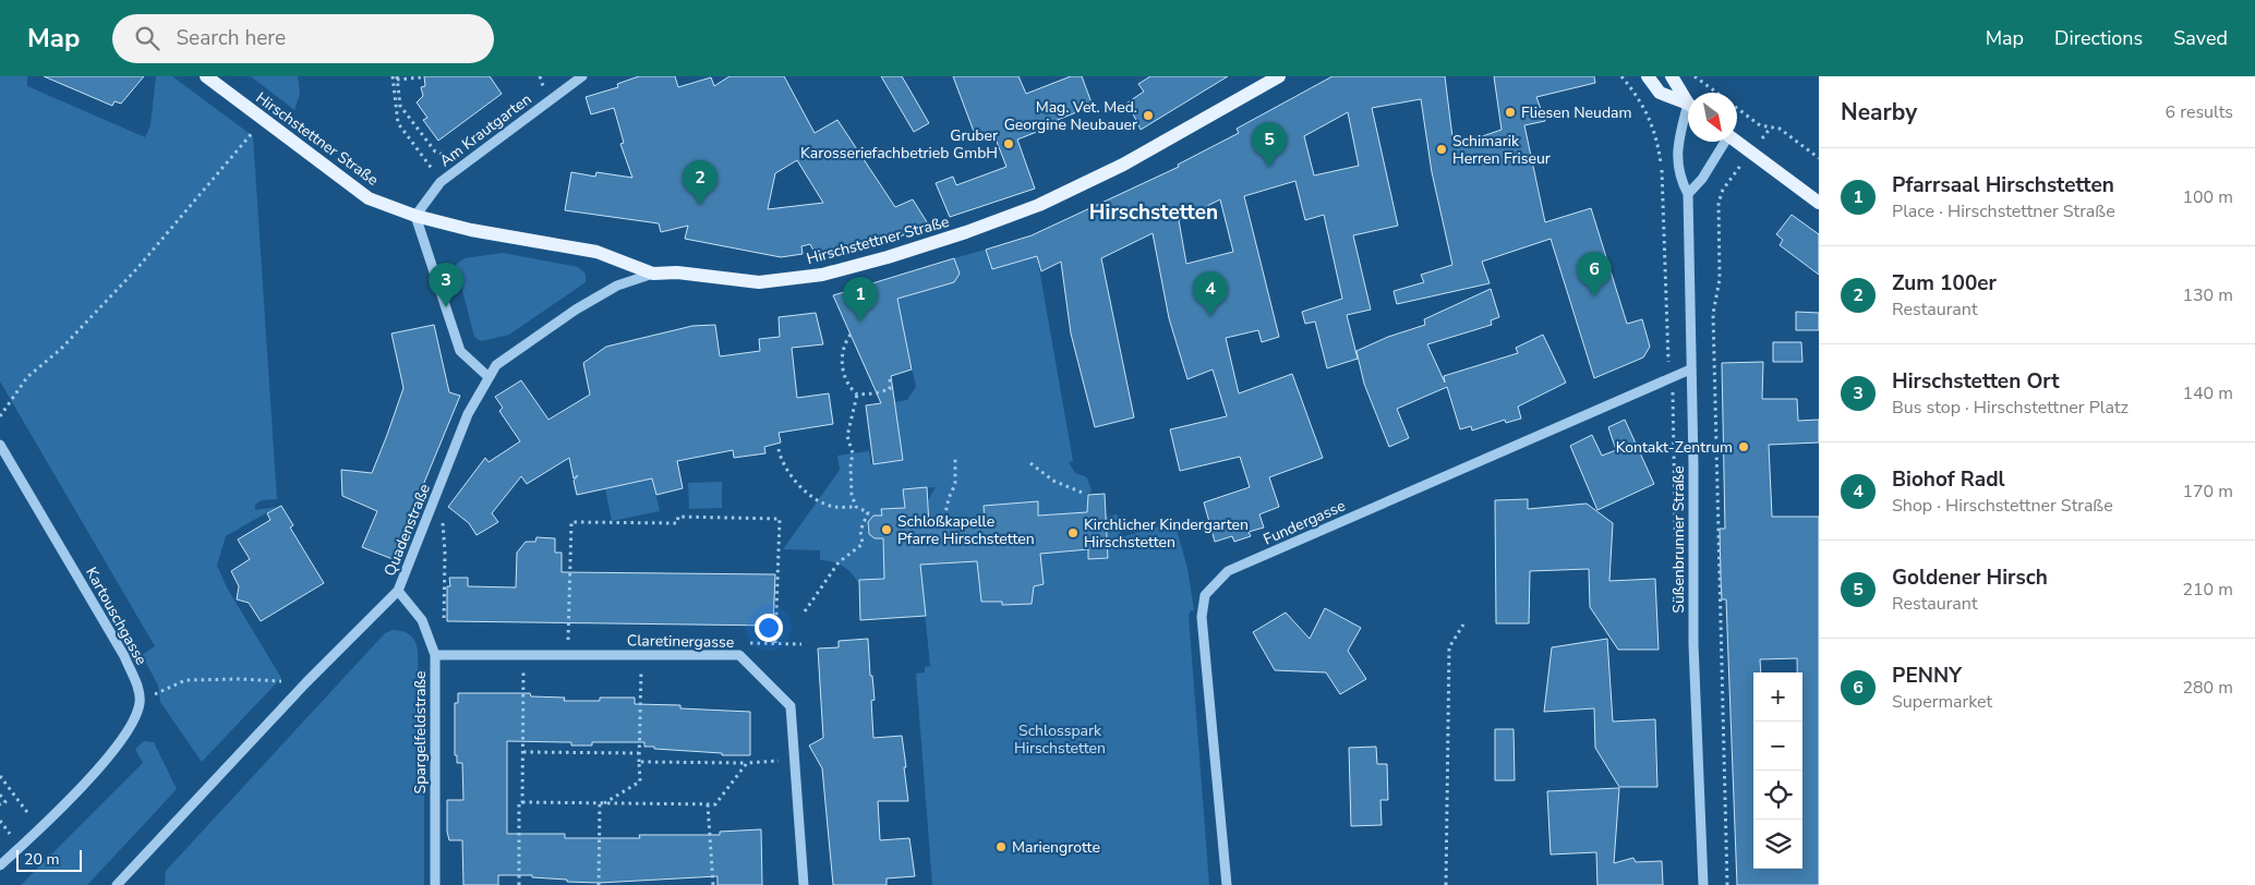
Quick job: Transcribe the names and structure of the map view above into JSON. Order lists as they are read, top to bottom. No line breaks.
{"streets":{"main road":["Hirschstettner Straße"],"street":["Am Krautgarten","Fundergasse","Quadenstraße","Süßenbrunner Straße","Kartouschgasse","Claretinergasse","Spargelfeldstraße"]},"crossings":[["Am Krautgarten","Hirschstettner Straße"],["Hirschstettner Straße","Quadenstraße"],["Fundergasse","Süßenbrunner Straße"],["Quadenstraße","Spargelfeldstraße"],["Claretinergasse","Spargelfeldstraße"]],"districts":["Hirschstetten"],"parks":["Schlosspark Hirschstetten"],"places":["Fliesen Neudam","Mag. Vet. Med. Georgine Neubauer","Gruber Karosseriefachbetrieb GmbH","Schimarik Herren Friseur","Kontakt-Zentrum","Schloßkapelle Pfarre Hirschstetten","Kirchlicher Kindergarten Hirschstetten","Mariengrotte"],"scale_bar":"20 m","north":"bottom right","page":{"header":"Map","search":"Search here","nav":["Map","Directions","Saved"],"heading":["Nearby","6 results"],"pins":["5","2","6","3","4","1"],"list":[{"mark":"1","name":"Pfarrsaal Hirschstetten","note":"Place · Hirschstettner Straße","value":"100 m"},{"mark":"2","name":"Zum 100er","note":"Restaurant","value":"130 m"},{"mark":"3","name":"Hirschstetten Ort","note":"Bus stop · Hirschstettner Platz","value":"140 m"},{"mark":"4","name":"Biohof Radl","note":"Shop · Hirschstettner Straße","value":"170 m"},{"mark":"5","name":"Goldener Hirsch","note":"Restaurant","value":"210 m"},{"mark":"6","name":"PENNY","note":"Supermarket","value":"280 m"}],"map_buttons":["+","−"],"scale":"20 m"}}
